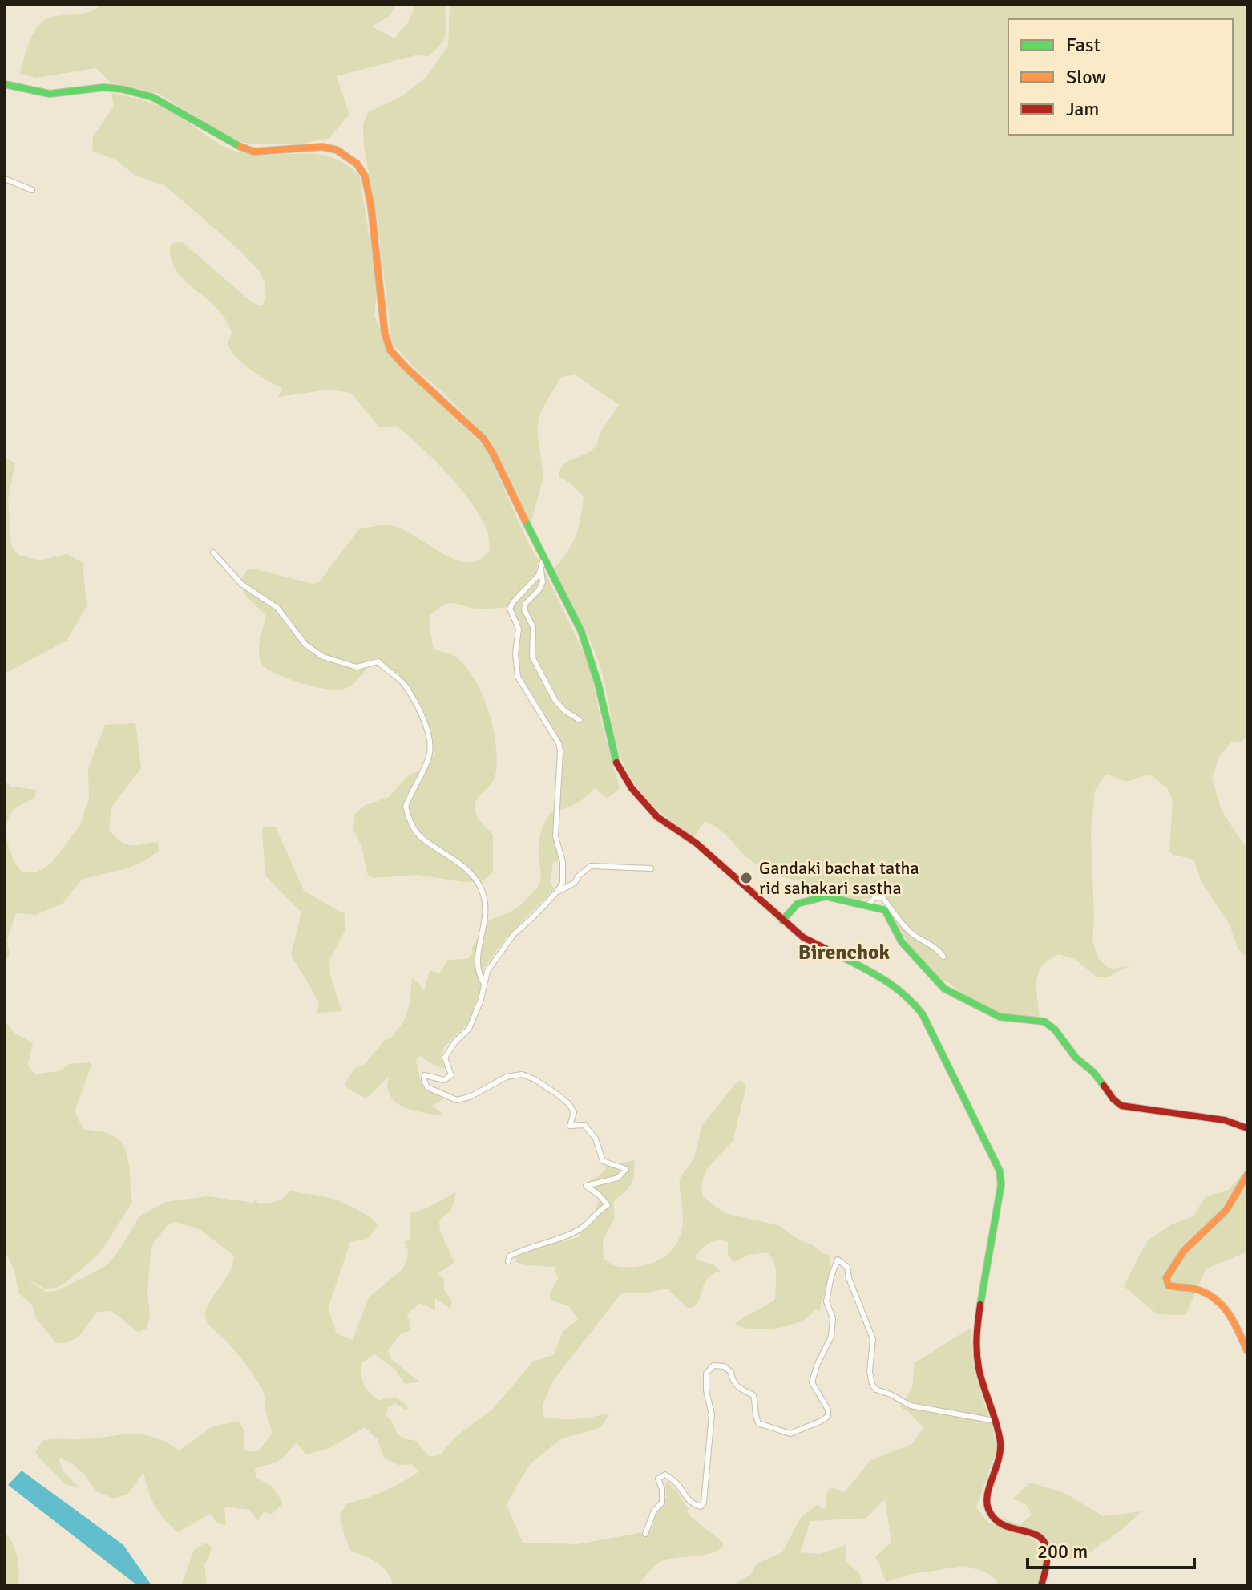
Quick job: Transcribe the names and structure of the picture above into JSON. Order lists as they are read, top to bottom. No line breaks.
{"districts":["Birenchok"],"places":["Gandaki bachat tatha rid sahakari sastha"],"legend":["Fast","Slow","Jam"],"scale_bar":"200 m"}
